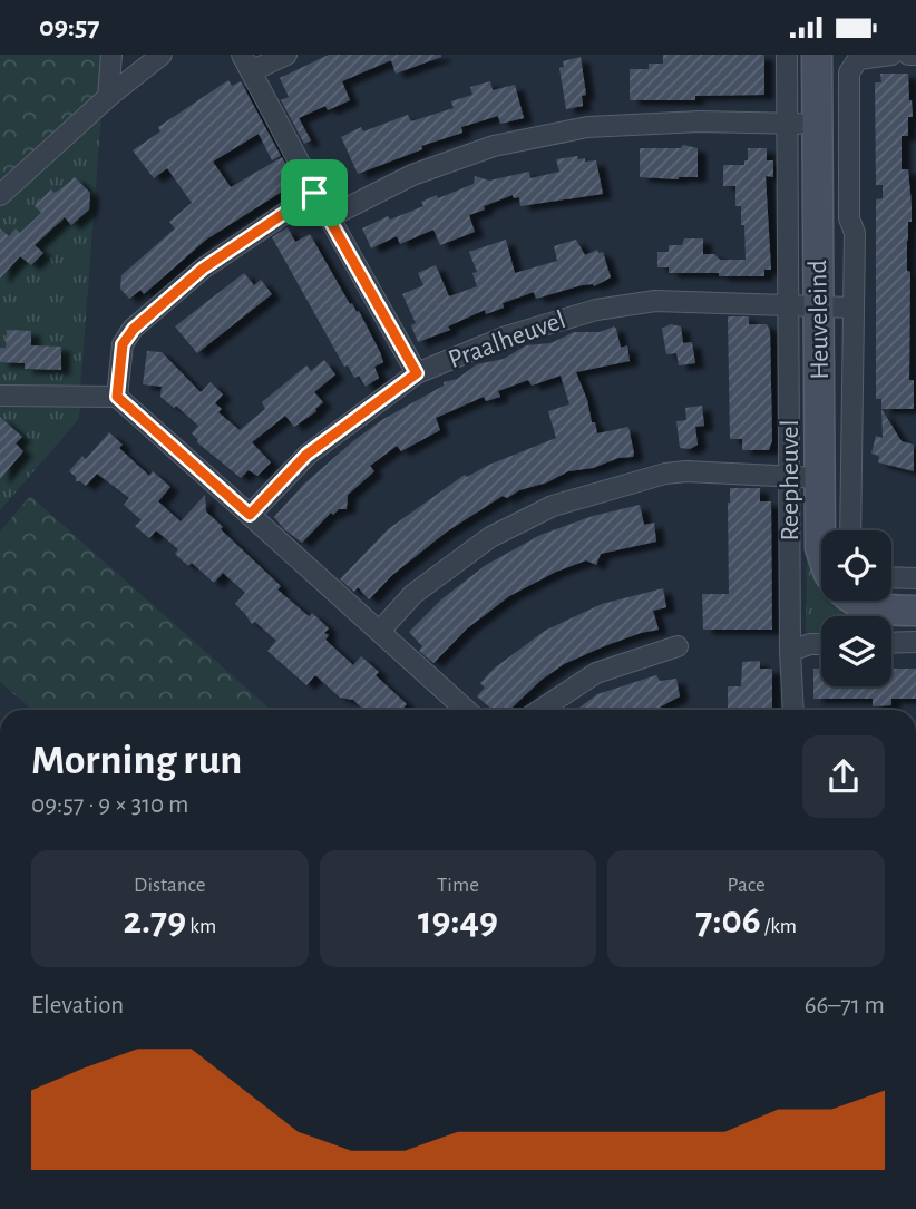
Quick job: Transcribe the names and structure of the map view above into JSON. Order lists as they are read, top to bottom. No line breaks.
{"streets":{"street":["Heuveleind","Praalheuvel","Reepheuvel"]},"crossings":[["Heuveleind","Praalheuvel"],["Heuveleind","Reepheuvel"],["Praalheuvel","Reepheuvel"]],"page":{"status":"09:57","heading":["Morning run","09:57 · 9 × 310 m"],"stats":[["Distance","2.79 km"],["Time","19:49"],["Pace","7:06 /km"]],"chart":["Elevation","66–71 m"]}}
